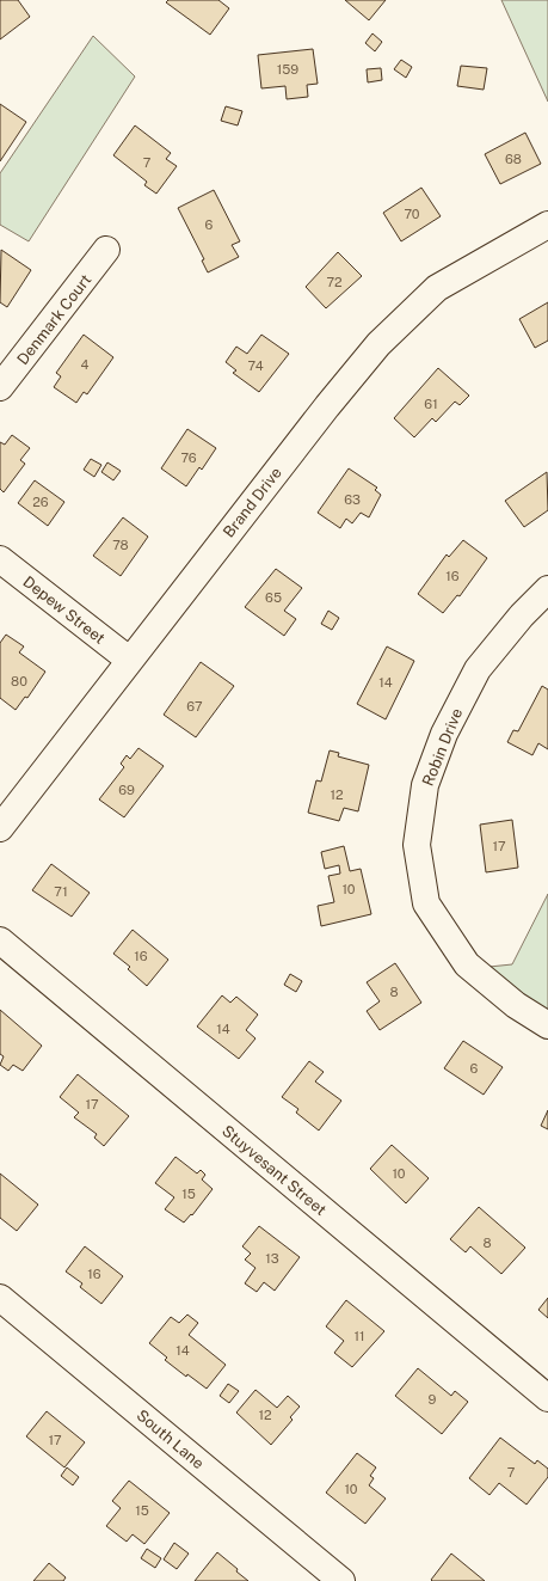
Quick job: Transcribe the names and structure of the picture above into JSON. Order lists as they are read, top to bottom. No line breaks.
{"streets":{"street":["Denmark Court","Brand Drive","Depew Street","Robin Drive","Stuyvesant Street","South Lane"]},"crossings":[["Brand Drive","Depew Street"]],"house_numbers":["159","68","7","70","6","72","4","74","61","76","63","26","78","16","65","80","14","67","69","12","17","10","71","16","8","14","6","17","10","15","8","13","16","11","14","9","12","17","7","10","15"]}
